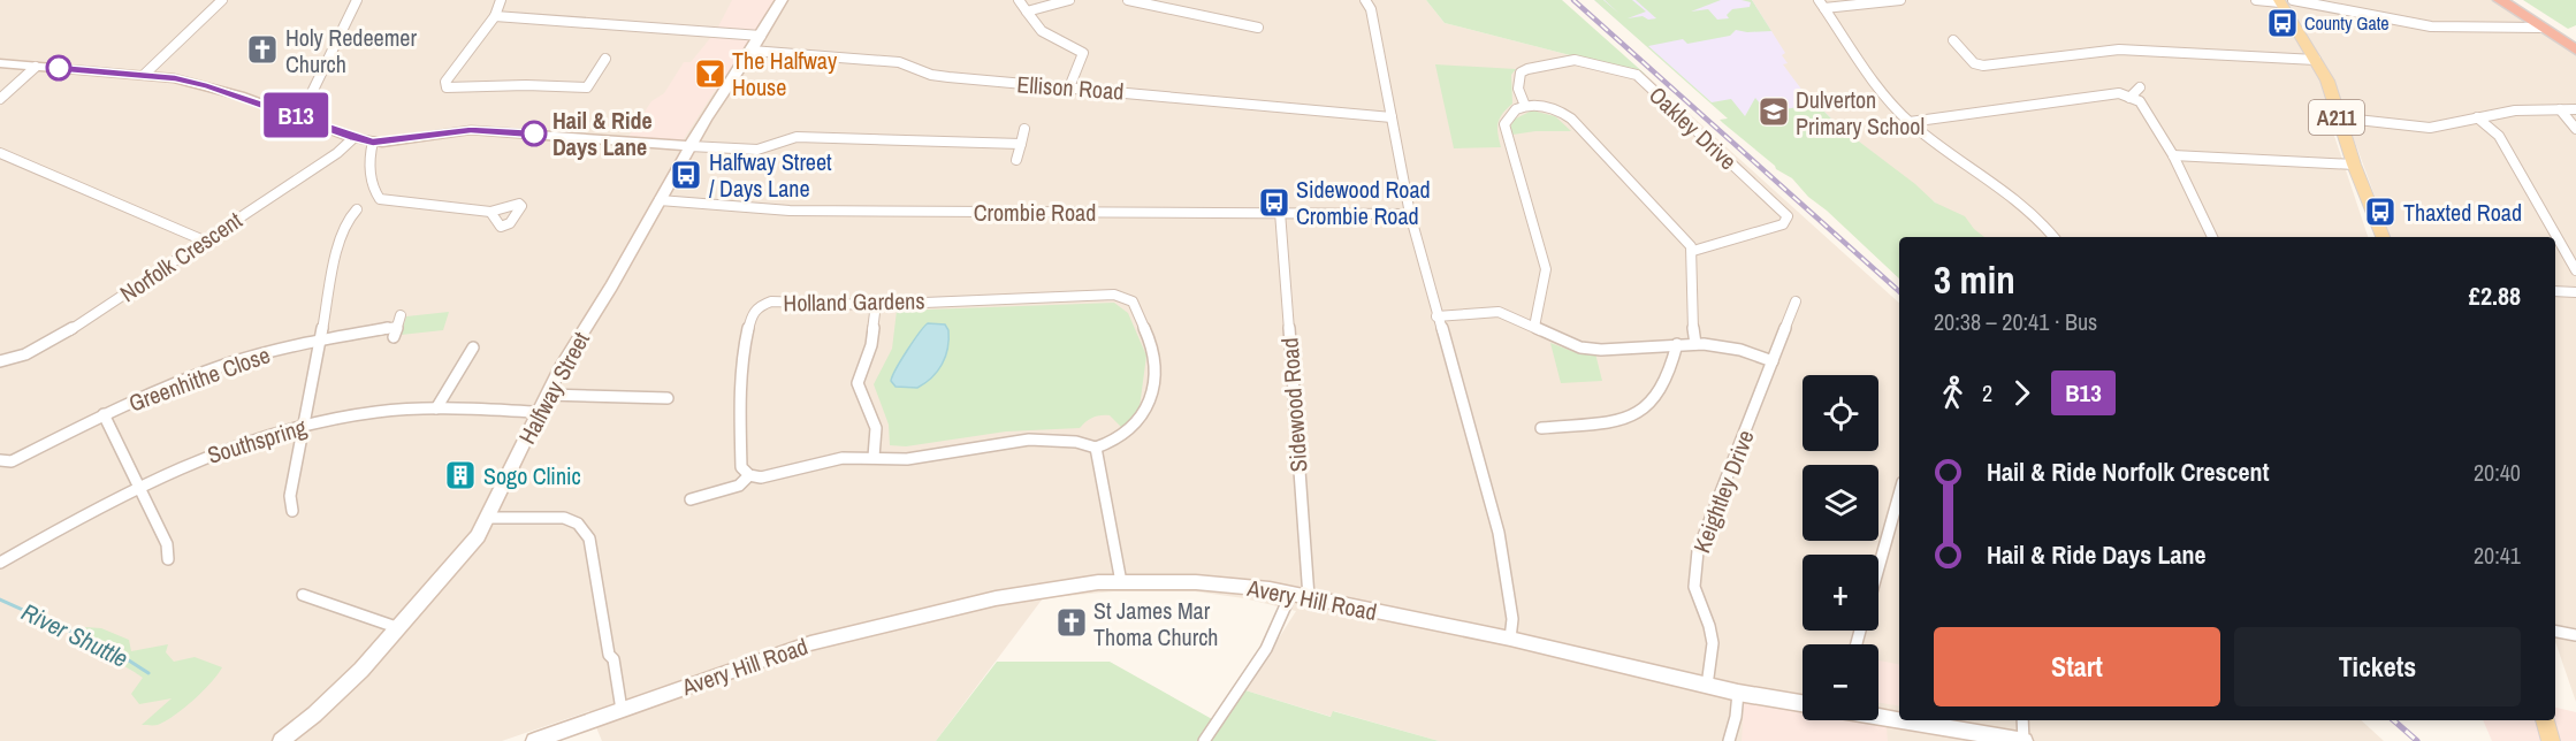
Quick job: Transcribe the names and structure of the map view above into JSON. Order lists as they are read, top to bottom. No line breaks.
{"streets":{"main road":["A211"],"street":["Ellison Road","Oakley Drive","Crombie Road","Norfolk Crescent","Holland Gardens","Greenhithe Close","Halfway Street","Sidewood Road","Southspring","Keightley Drive","Avery Hill Road"]},"crossings":[["Ellison Road","Halfway Street"],["Crombie Road","Halfway Street"],["Crombie Road","Sidewood Road"],["Halfway Street","Southspring"],["Sidewood Road","Avery Hill Road"],["Keightley Drive","Avery Hill Road"]],"water":["River Shuttle"],"places":{"bus stop":["County Gate","Halfway Street / Days Lane","Sidewood Road Crombie Road","Thaxted Road"],"church":["Holy Redeemer Church","St James Mar Thoma Church"],"bar":["The Halfway House"],"school or university":["Dulverton Primary School"],"other":["Hail & Ride Days Lane"],"building":["Sogo Clinic"]},"lines":["bus line B13"],"page":{"on_map":"B13","heading":["3 min","20:38 – 20:41 · Bus","£2.88"],"legs":["2","B13"],"map_buttons":["+","−"],"list":[{"name":"Hail & Ride Norfolk Crescent","value":"20:40"},{"name":"Hail & Ride Days Lane","value":"20:41"}],"buttons":["Start","Tickets"]}}
